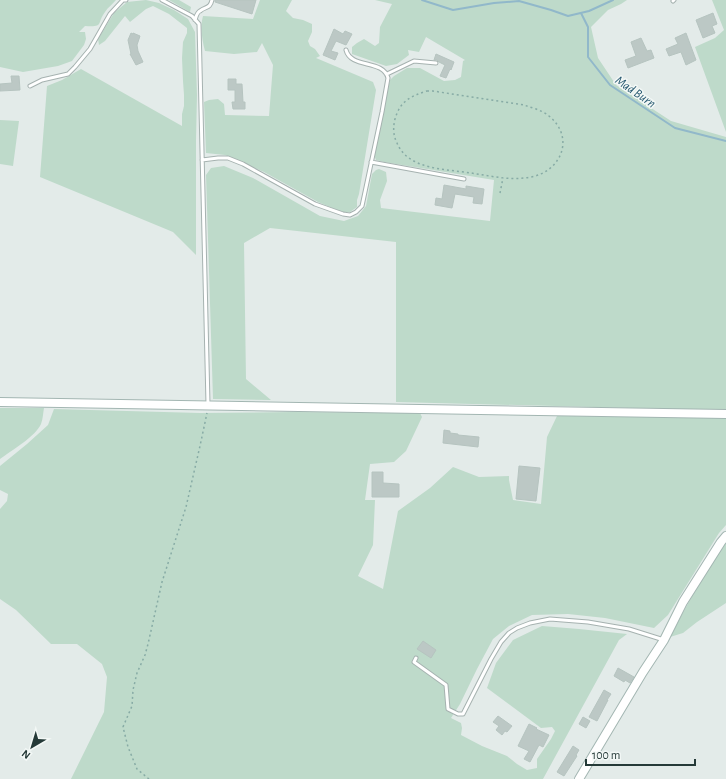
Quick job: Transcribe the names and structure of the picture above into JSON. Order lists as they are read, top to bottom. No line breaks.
{"water":["Mad Burn"],"scale_bar":"100 m","north":"bottom left"}
